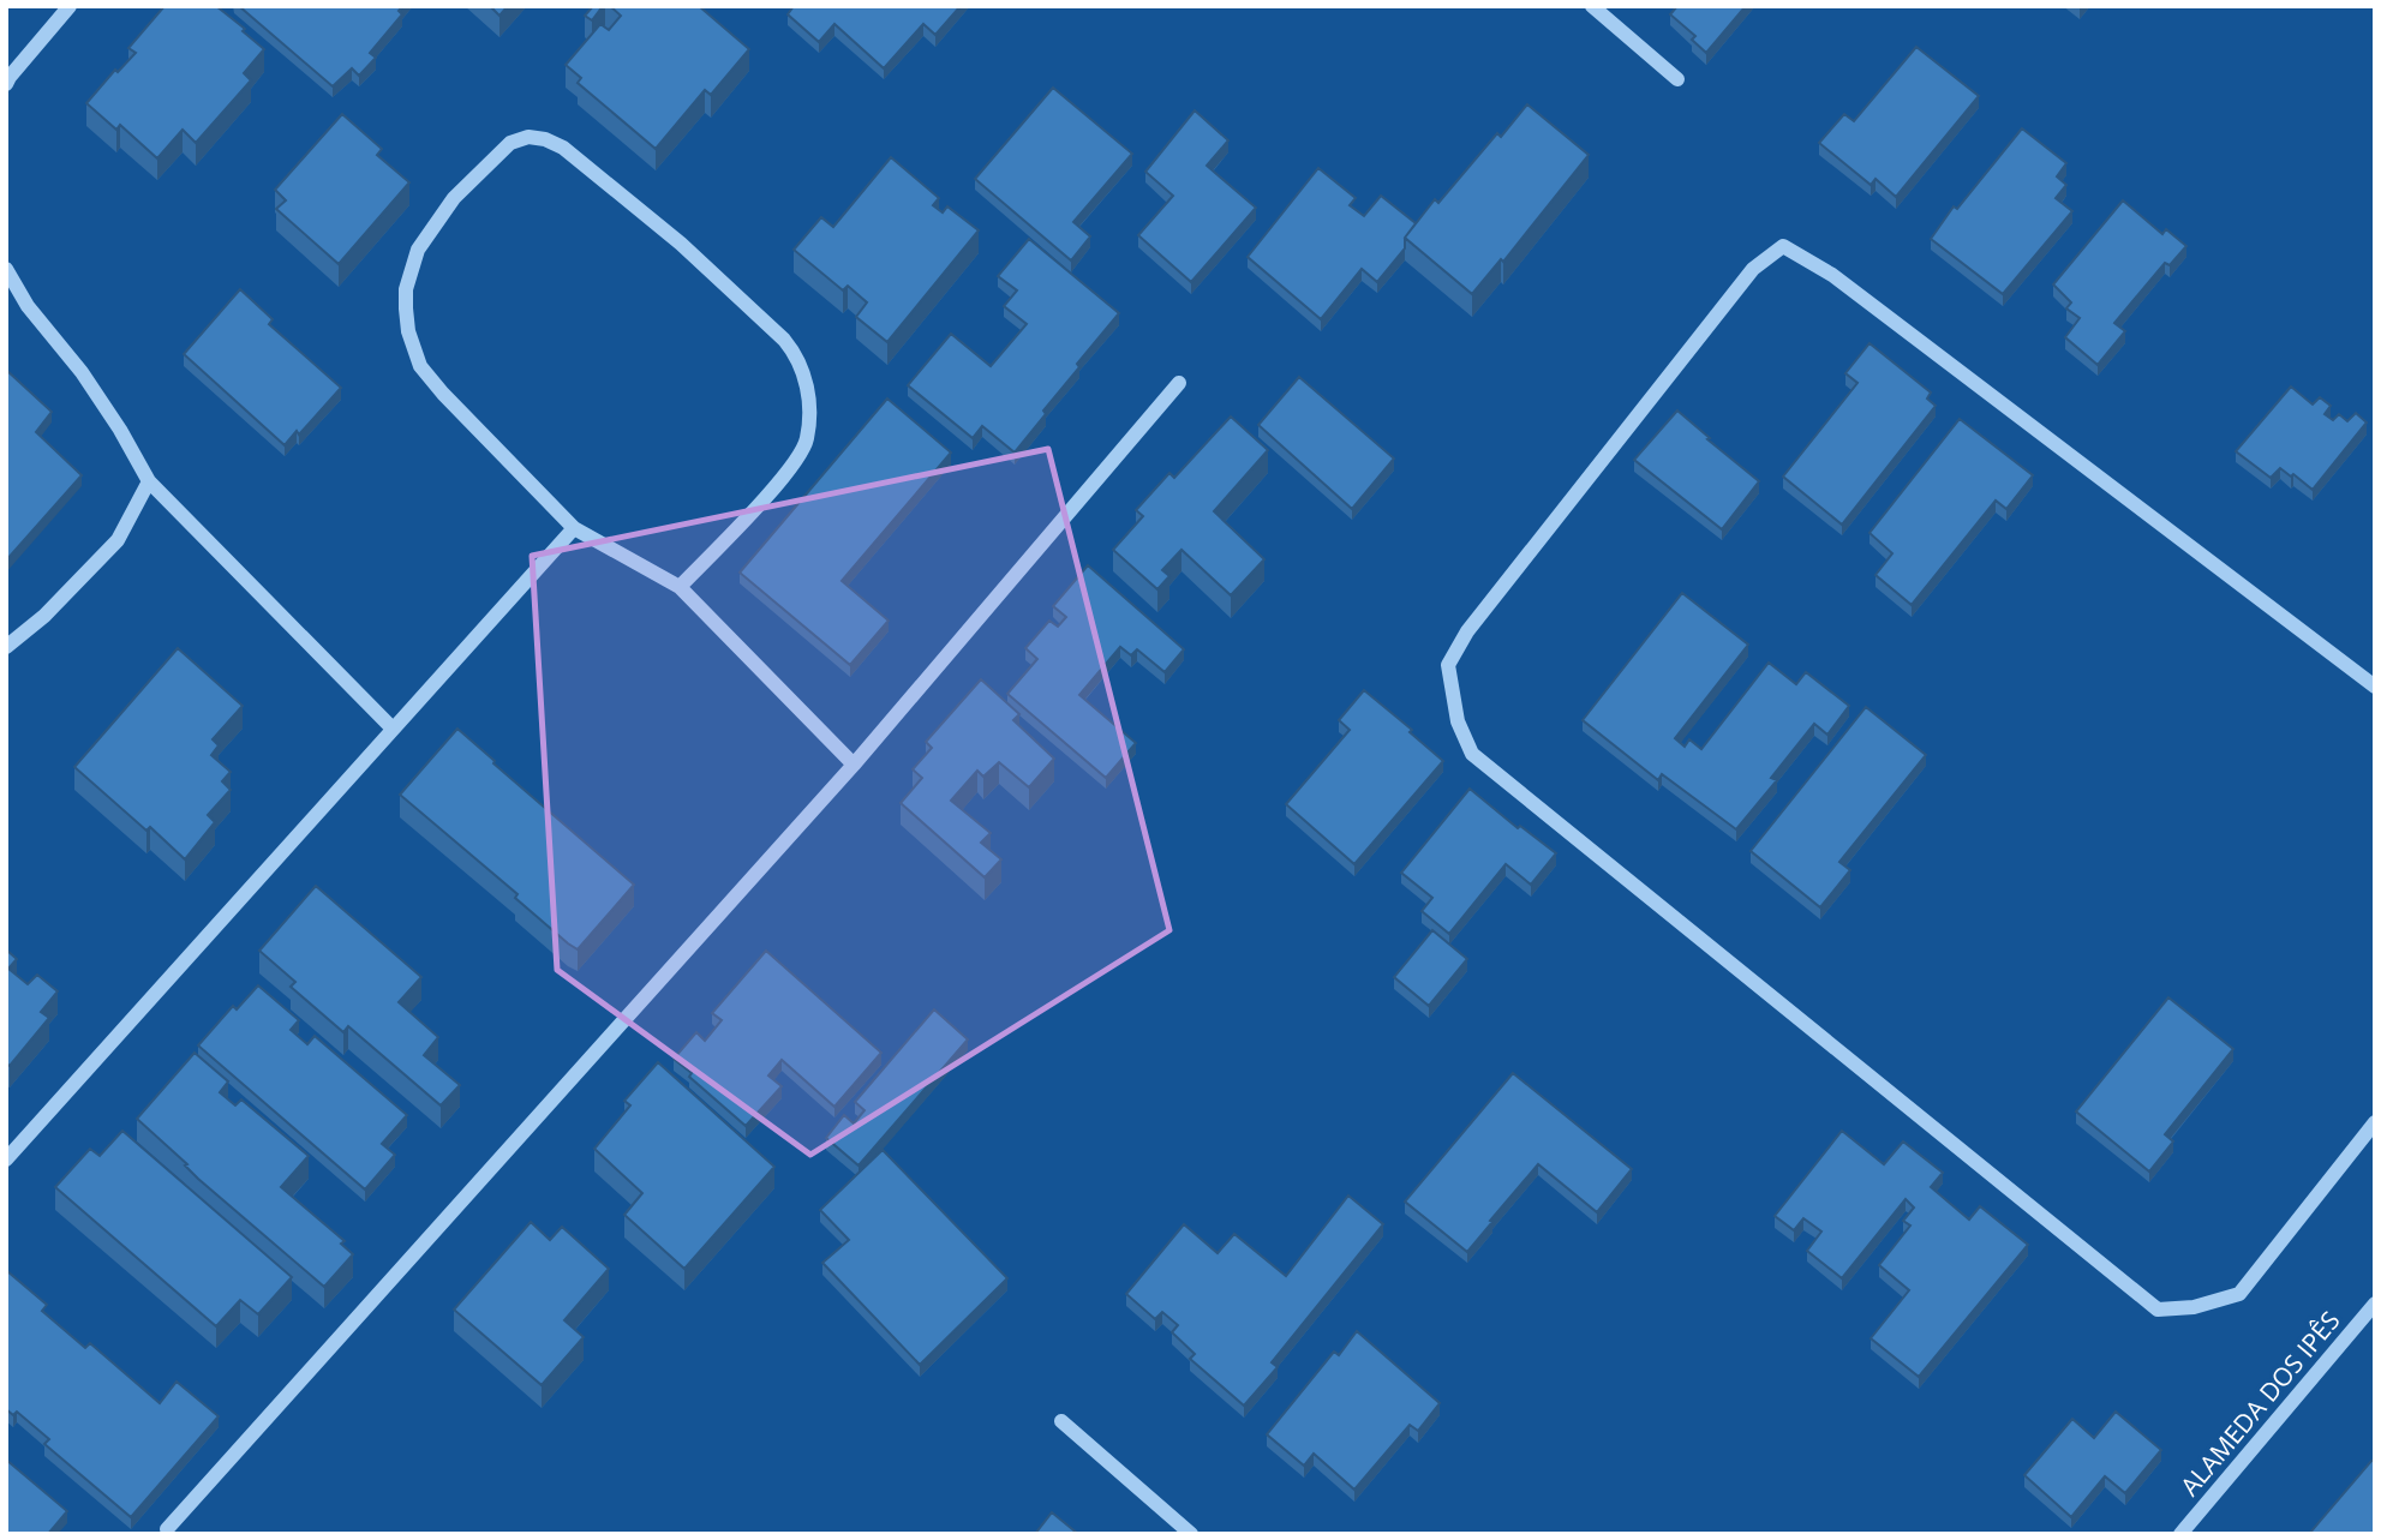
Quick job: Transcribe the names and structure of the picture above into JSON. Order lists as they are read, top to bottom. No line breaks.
{"streets":{"street":["ALAMEDA DOS IPÊS"]}}
